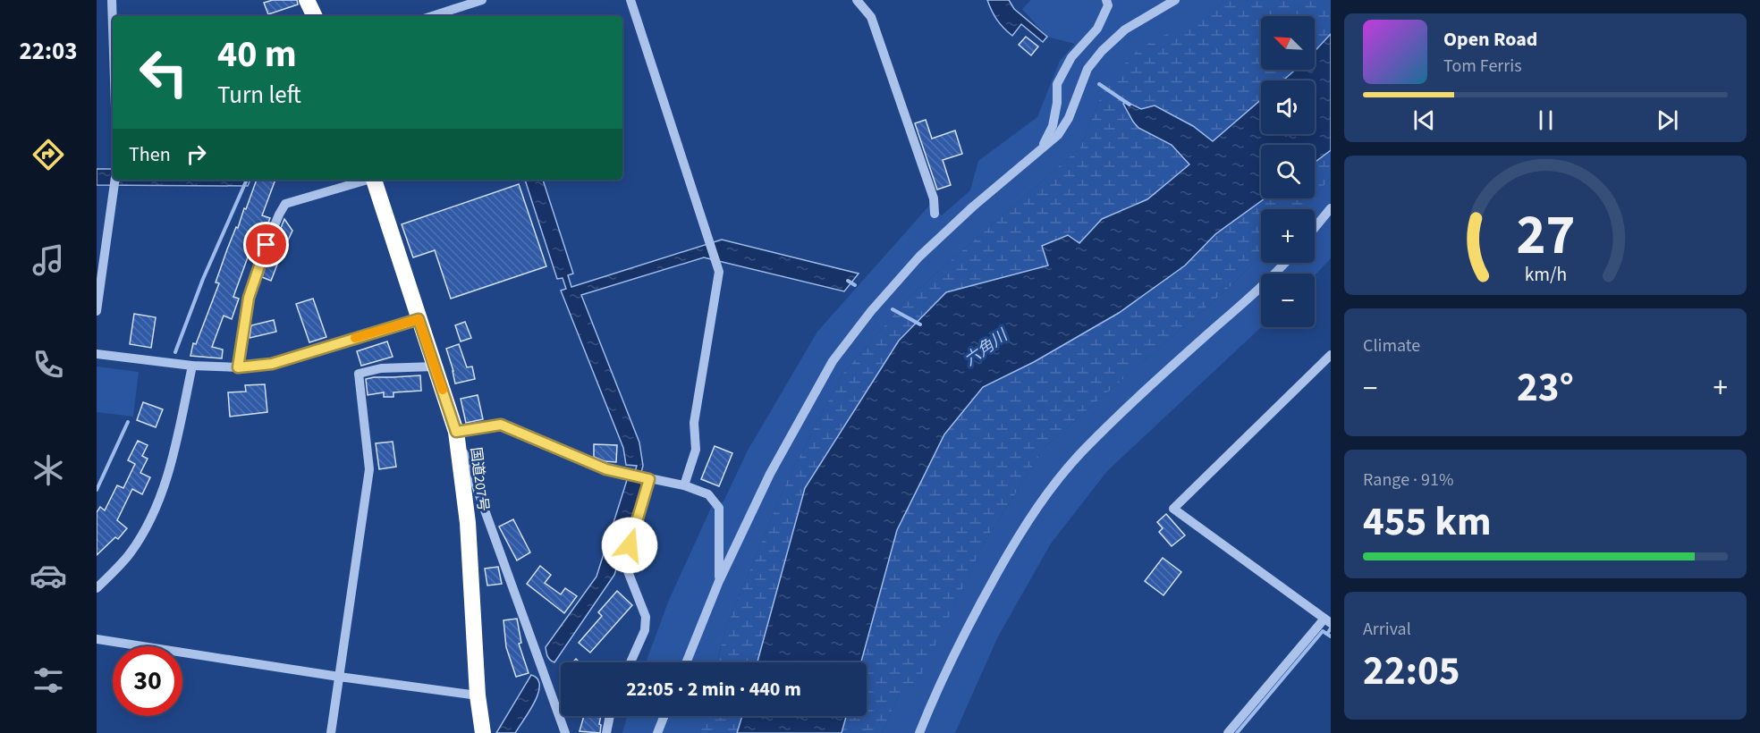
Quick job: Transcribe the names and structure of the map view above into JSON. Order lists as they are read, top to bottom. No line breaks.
{"streets":{"highway":["国道207号"]},"water":["六角川"],"north":"top left","page":{"tabs":"22:03","map_buttons":["+","−"],"turn":["40 m","Turn left"],"song":["Open Road","Tom Ferris"],"then":"Then","tile":["Climate",["Range · 91%","455 km"],["Arrival","22:05"]],"heat":["−","23°","+"],"limit":"30","trip":"22:05 · 2 min · 440 m","gauge":["27","km/h"]}}
